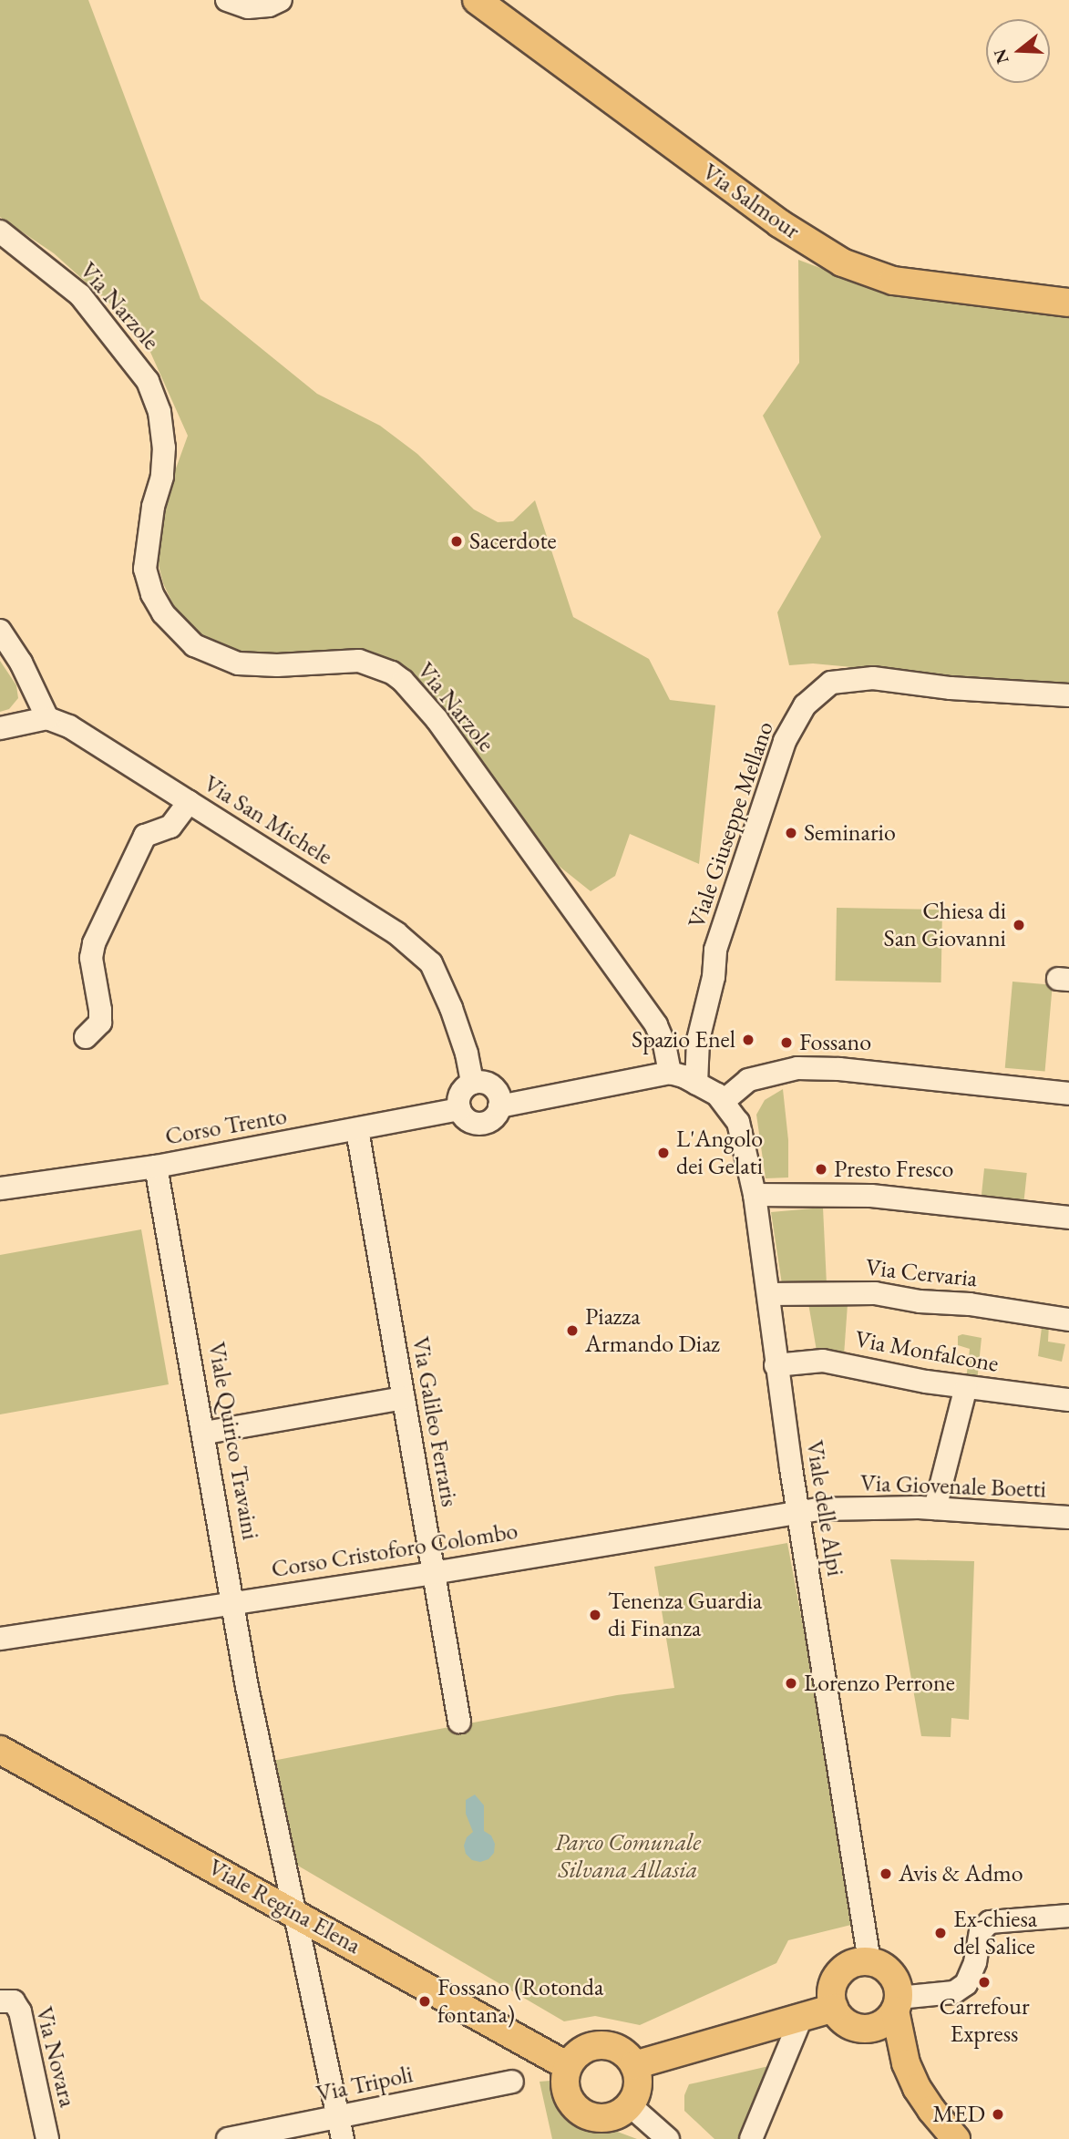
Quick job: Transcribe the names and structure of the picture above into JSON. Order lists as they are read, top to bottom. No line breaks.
{"streets":{"main road":["Via Salmour","Viale Regina Elena"],"street":["Via Narzole","Via San Michele","Viale Giuseppe Mellano","Corso Trento","Via Cervaria","Via Monfalcone","Via Galileo Ferraris","Viale Quirico Travaini","Via Giovenale Boetti","Viale delle Alpi","Corso Cristoforo Colombo","Via Novara","Via Tripoli"]},"crossings":[["Via San Michele","Corso Trento"],["Viale Giuseppe Mellano","Viale delle Alpi"],["Corso Trento","Via Galileo Ferraris"],["Corso Trento","Viale Quirico Travaini"],["Via Cervaria","Viale delle Alpi"],["Via Monfalcone","Viale delle Alpi"],["Via Galileo Ferraris","Corso Cristoforo Colombo"],["Viale Quirico Travaini","Corso Cristoforo Colombo"],["Viale Quirico Travaini","Viale Regina Elena"],["Viale Quirico Travaini","Via Tripoli"],["Via Giovenale Boetti","Viale delle Alpi"],["Via Giovenale Boetti","Corso Cristoforo Colombo"],["Viale delle Alpi","Corso Cristoforo Colombo"]],"parks":["Parco Comunale Silvana Allasia"],"places":["Sacerdote","Seminario","Chiesa di San Giovanni","Spazio Enel","Fossano","L'Angolo dei Gelati","Presto Fresco","Piazza Armando Diaz","Tenenza Guardia di Finanza","Lorenzo Perrone","Avis & Admo","Ex-chiesa del Salice","Carrefour Express","Fossano (Rotonda fontana)","MED"],"north":"left"}
